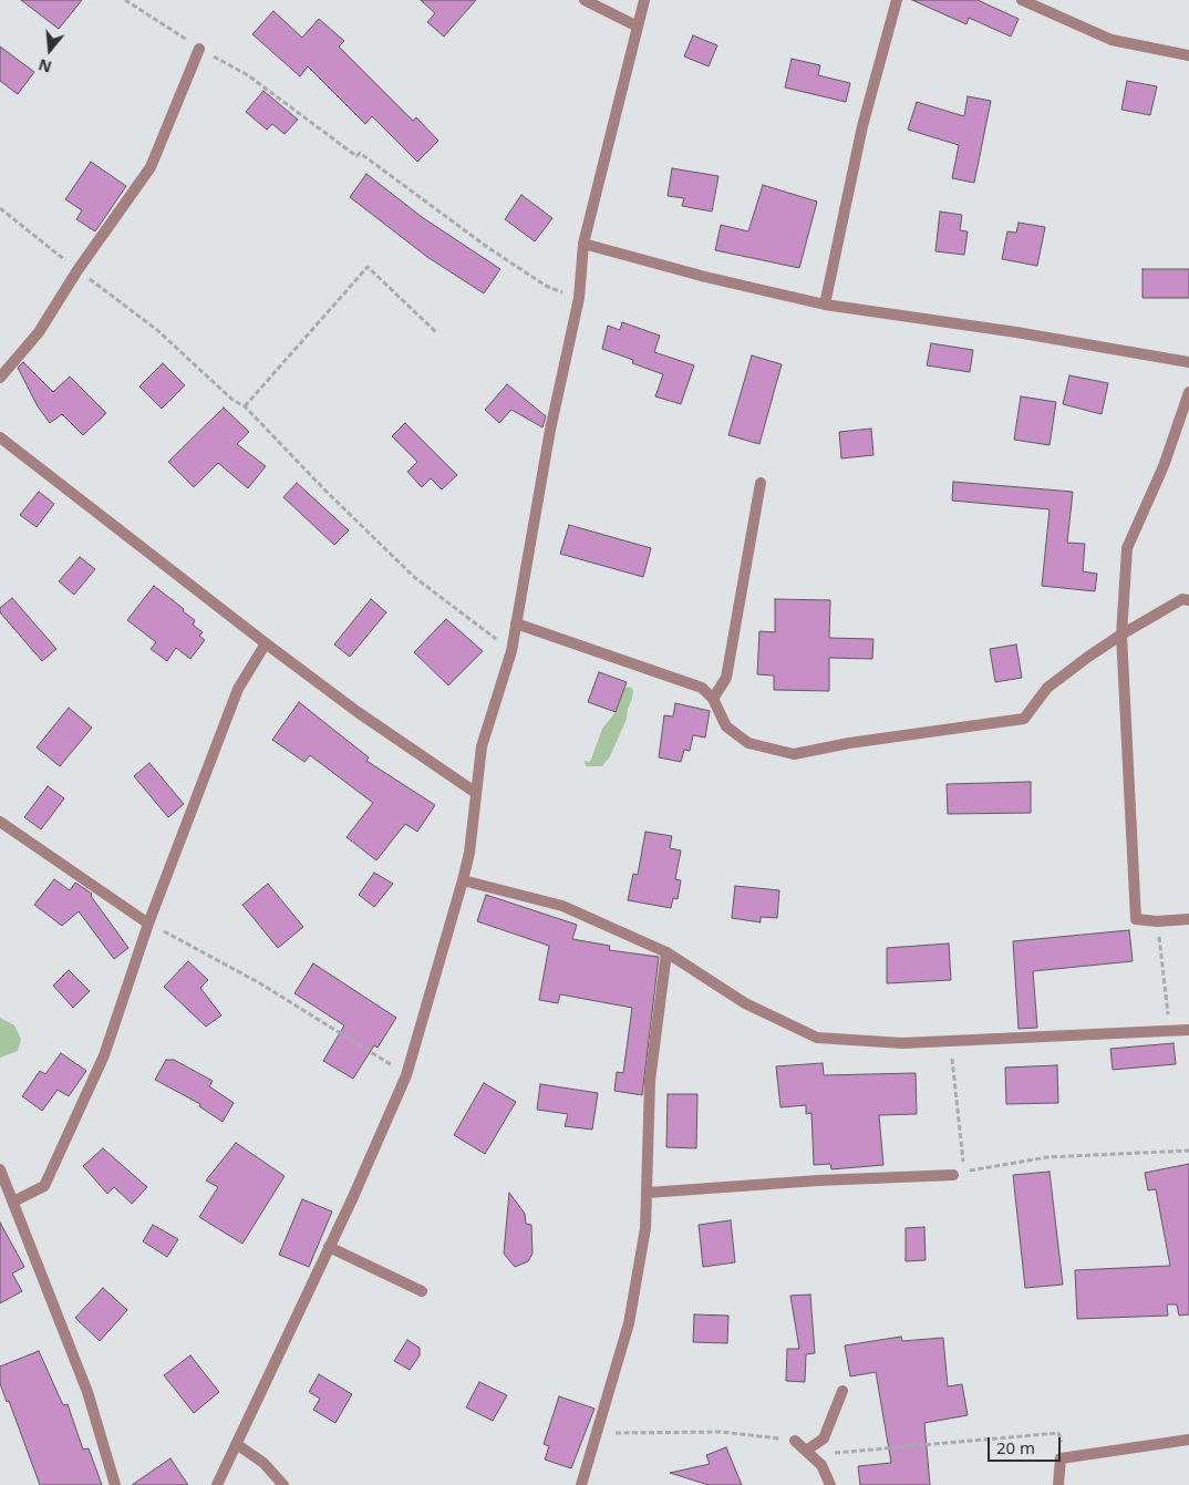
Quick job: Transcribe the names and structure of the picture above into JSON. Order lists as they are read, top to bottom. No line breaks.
{"scale_bar":"20 m","north":"bottom"}
